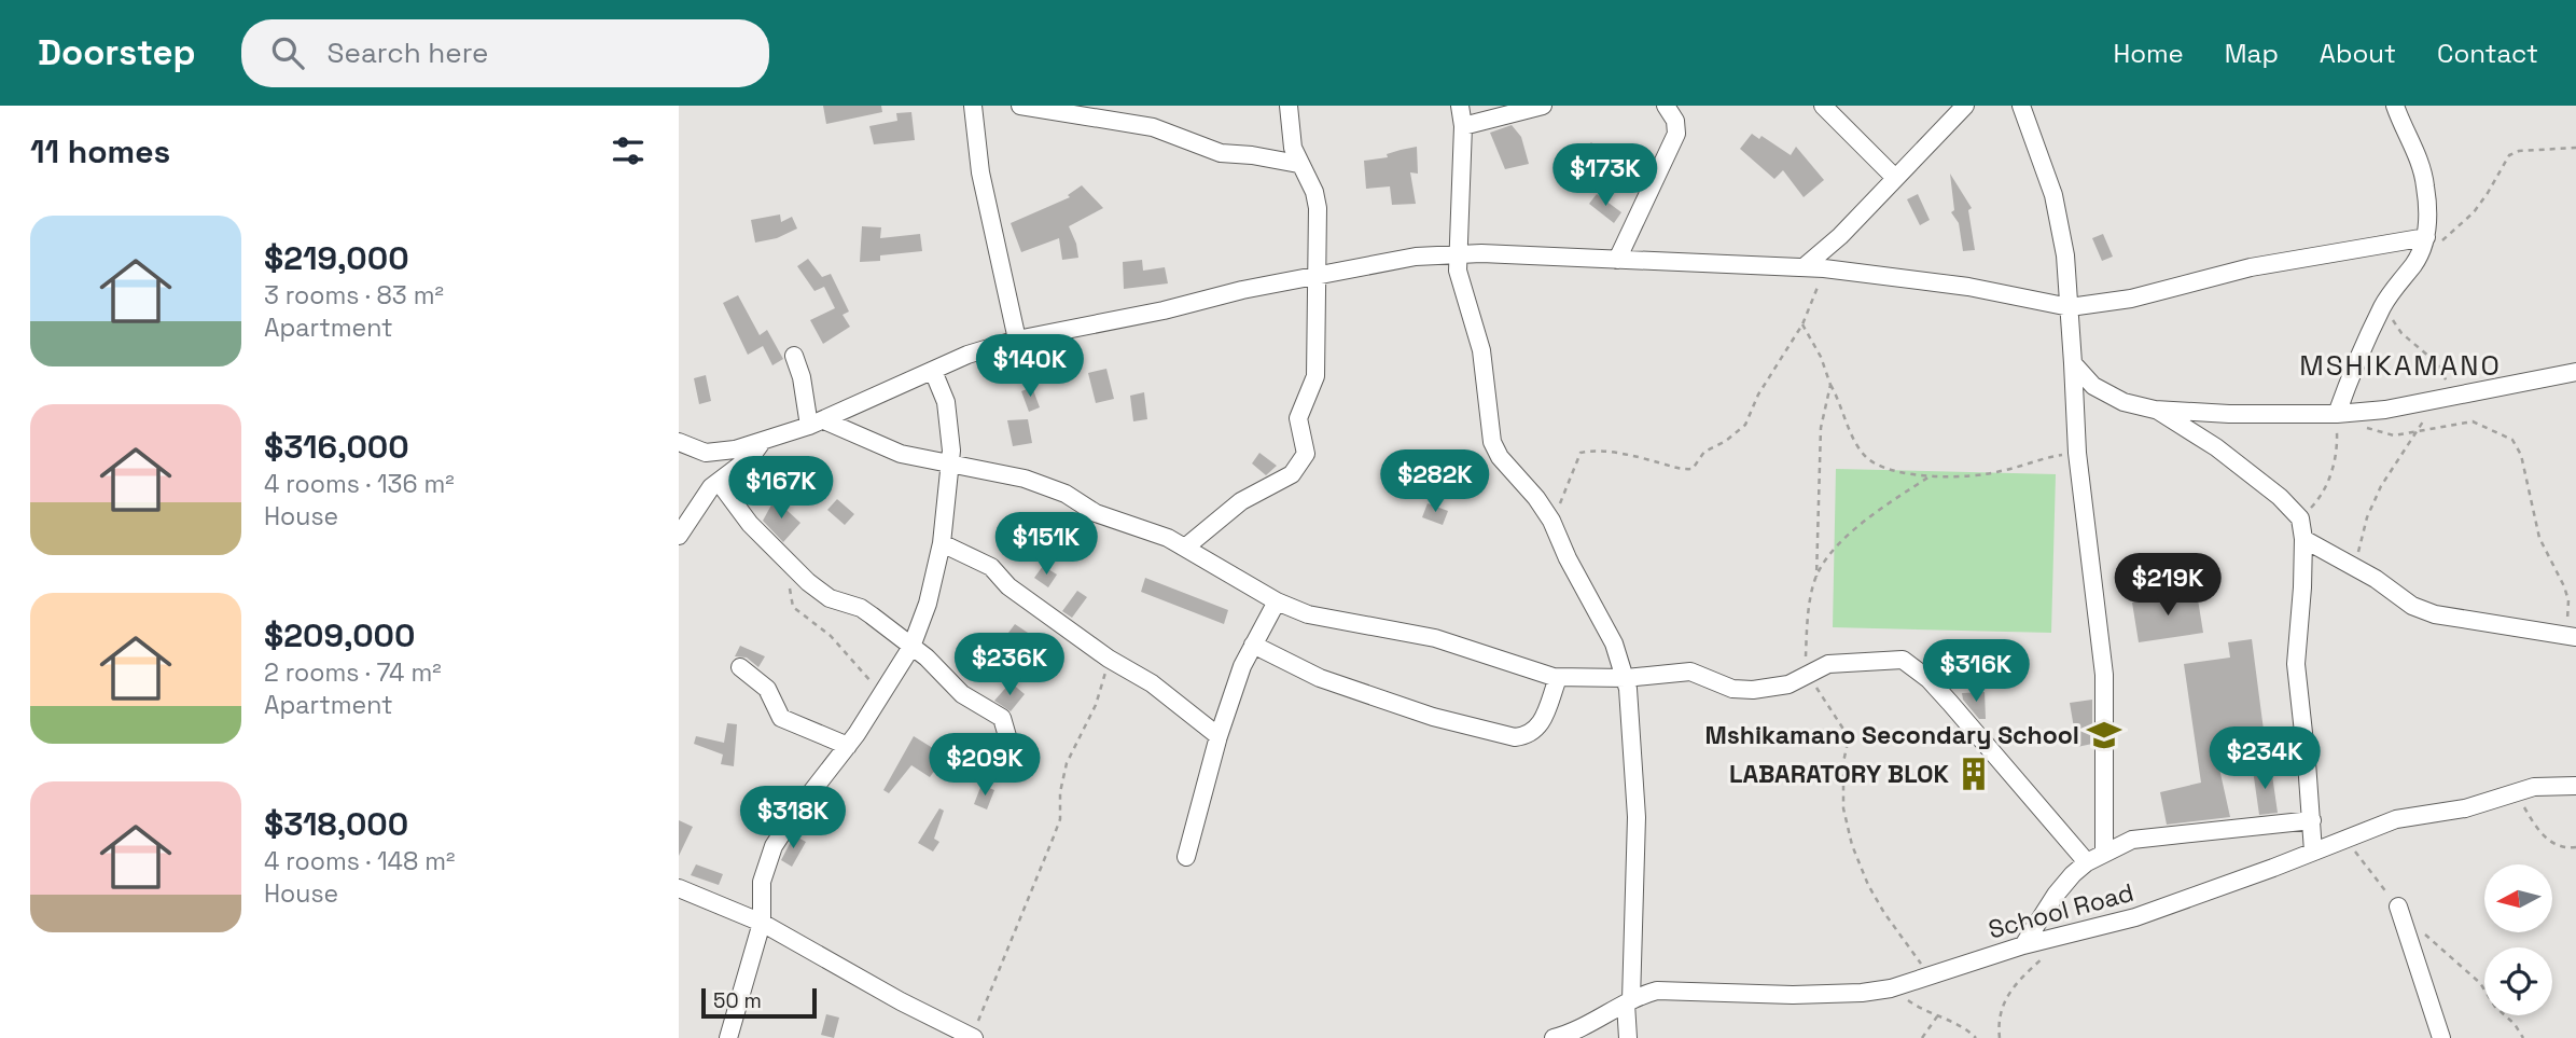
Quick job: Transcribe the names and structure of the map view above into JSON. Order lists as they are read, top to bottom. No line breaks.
{"streets":{"street":["School Road"]},"districts":["MSHIKAMANO"],"places":{"school or university":["Mshikamano Secondary School"],"building":["LABARATORY BLOK"]},"scale_bar":"50 m","north":"left","page":{"header":"Doorstep","search":"Search here","nav":["Home","Map","About","Contact"],"heading":"11 homes","price":["$173K","$140K","$282K","$167K","$151K","$219K","$236K","$316K","$234K","$209K","$318K"],"list":[{"name":"$219,000","note":"3 rooms · 83 m² · Apartment"},{"name":"$316,000","note":"4 rooms · 136 m² · House"},{"name":"$209,000","note":"2 rooms · 74 m² · Apartment"},{"name":"$318,000","note":"4 rooms · 148 m² · House"}],"scale":"50 m"}}
